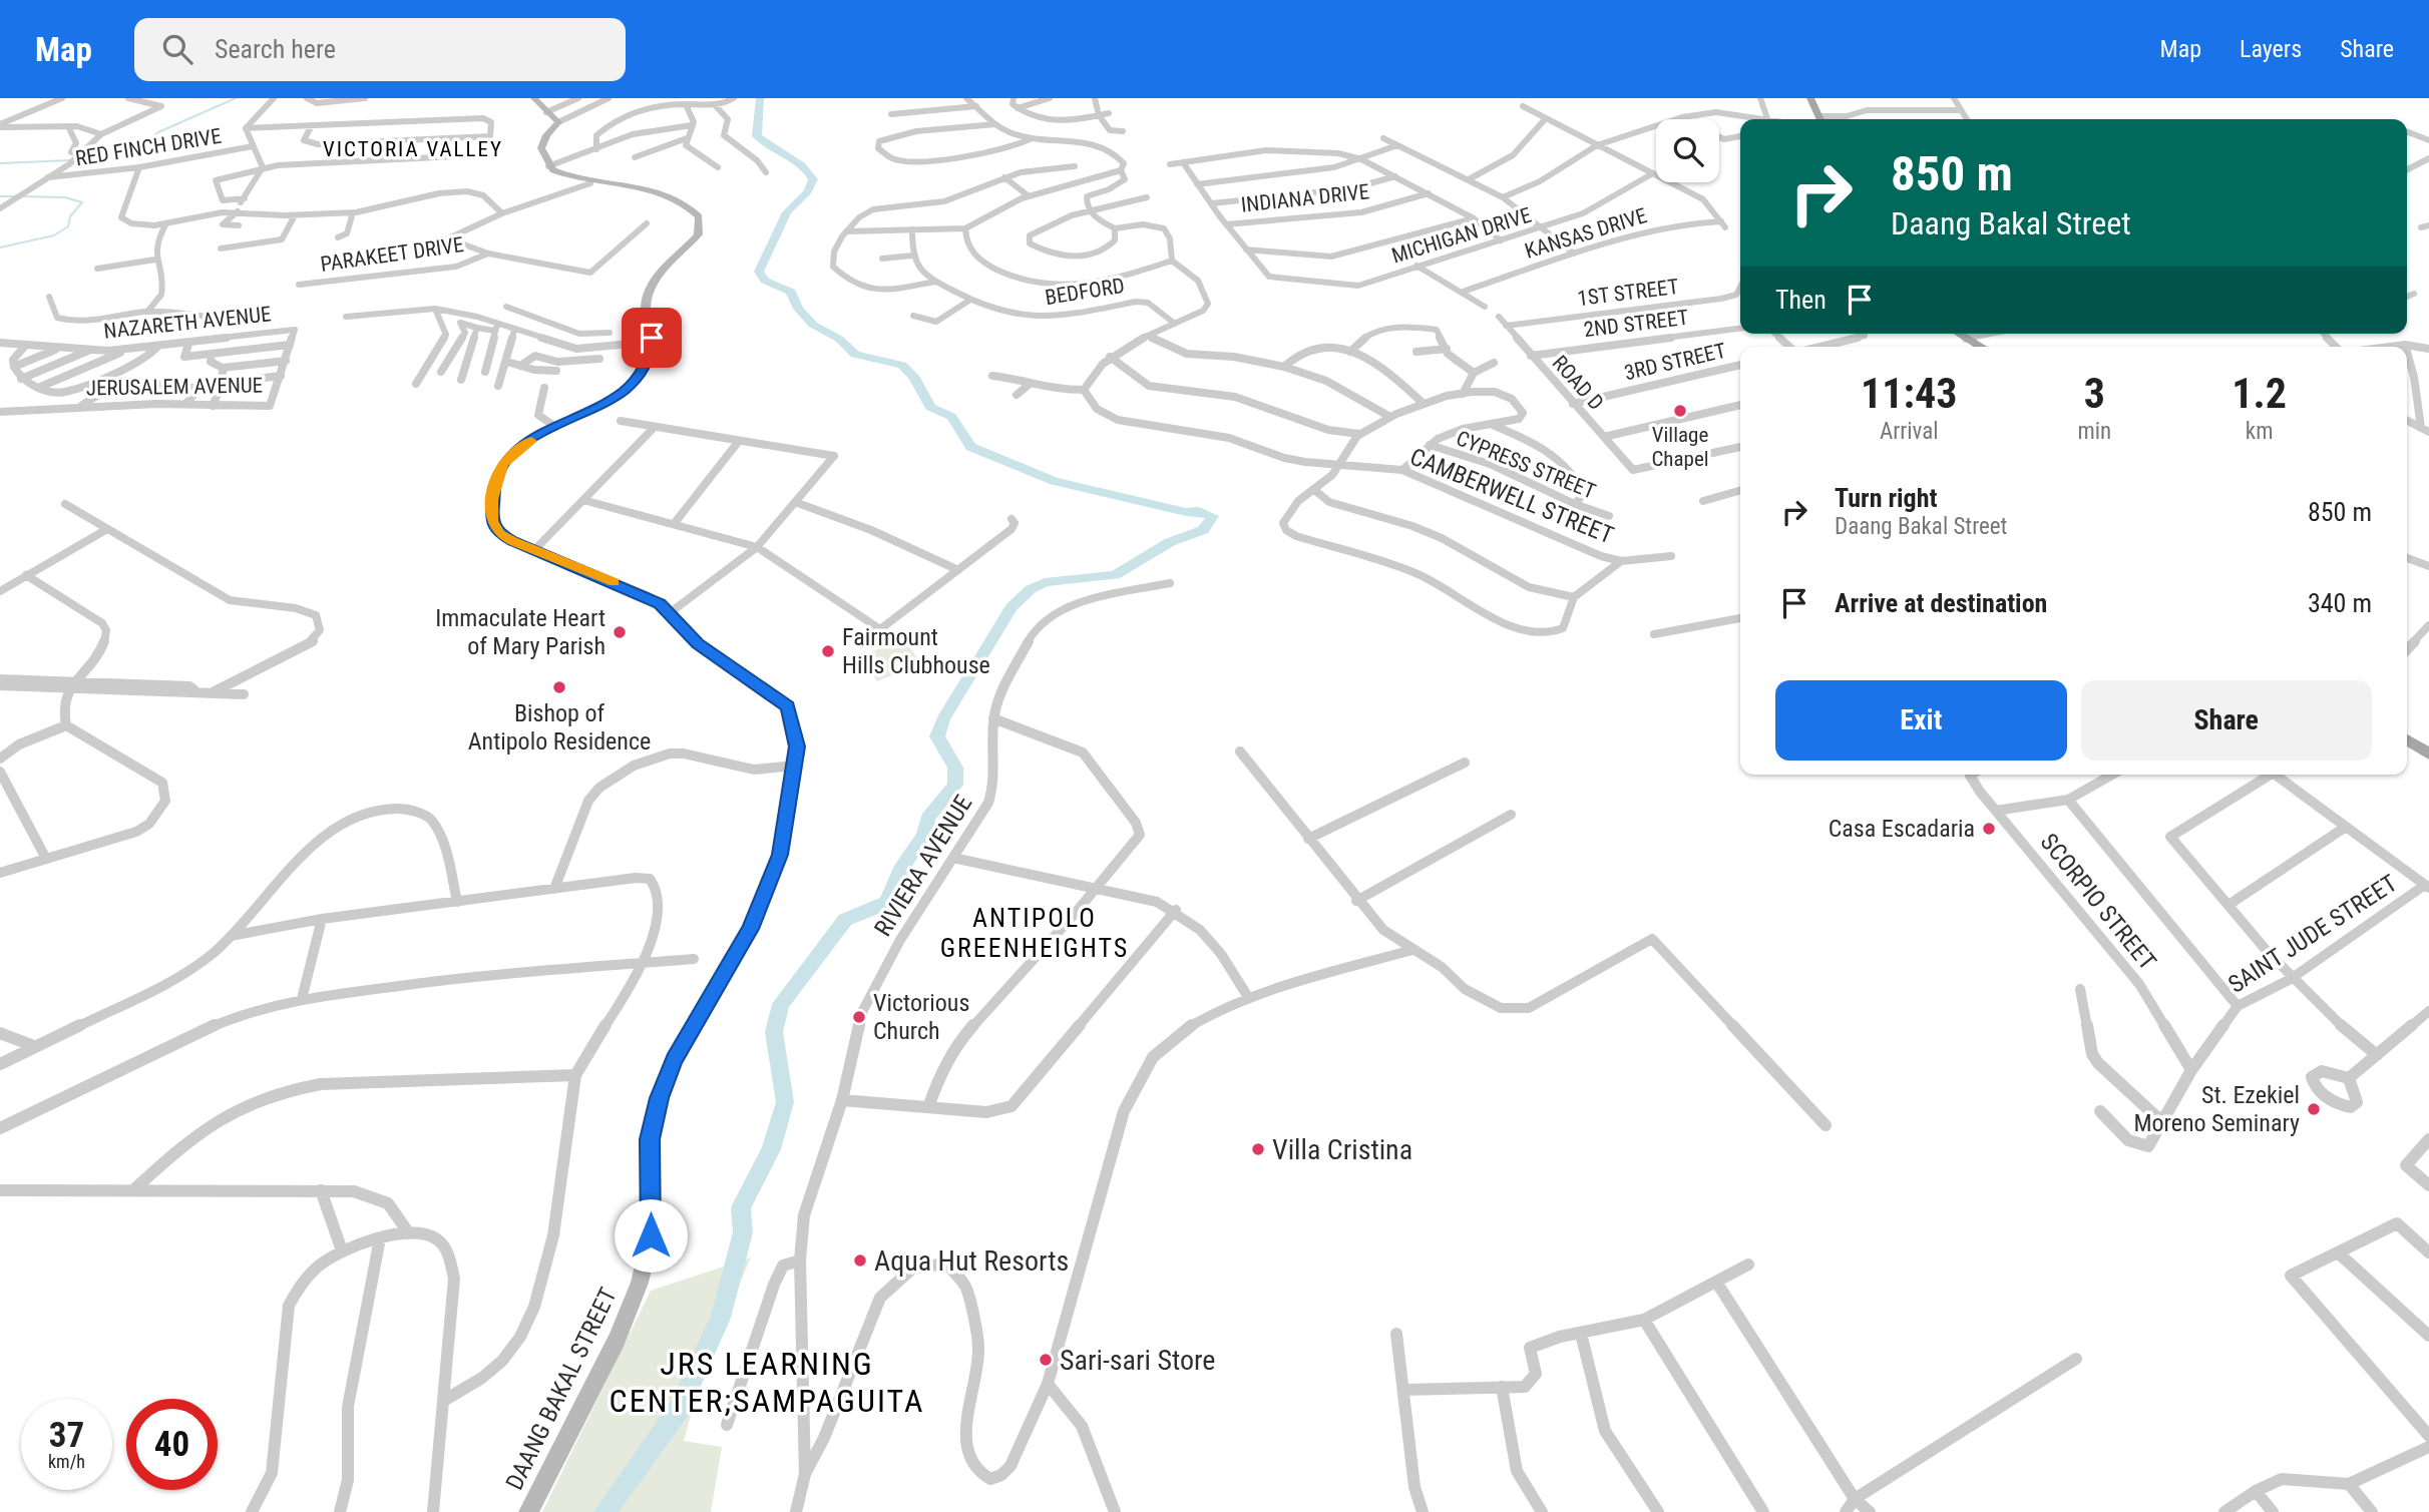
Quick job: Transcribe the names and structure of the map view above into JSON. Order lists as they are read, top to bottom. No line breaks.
{"streets":{"street":["RED FINCH DRIVE","INDIANA DRIVE","KANSAS DRIVE","MICHIGAN DRIVE","PARAKEET DRIVE","BEDFORD","1ST STREET","NAZARETH AVENUE","2ND STREET","3RD STREET","ROAD D","JERUSALEM AVENUE","CYPRESS STREET","CAMBERWELL STREET","RIVIERA AVENUE","SCORPIO STREET","SAINT JUDE STREET","DAANG BAKAL STREET"]},"crossings":[["KANSAS DRIVE","MICHIGAN DRIVE"],["1ST STREET","ROAD D"],["NAZARETH AVENUE","JERUSALEM AVENUE"],["2ND STREET","ROAD D"],["3RD STREET","ROAD D"],["SCORPIO STREET","SAINT JUDE STREET"]],"districts":["VICTORIA VALLEY","ANTIPOLO GREENHEIGHTS","JRS LEARNING CENTER;SAMPAGUITA"],"places":["Village Chapel","Immaculate Heart of Mary Parish","Fairmount Hills Clubhouse","Bishop of Antipolo Residence","Casa Escadaria","Victorious Church","St. Ezekiel Moreno Seminary","Villa Cristina","Aqua Hut Resorts","Sari-sari Store"],"page":{"header":"Map","search":"Search here","nav":["Map","Layers","Share"],"turn":["850 m","Daang Bakal Street"],"then":"Then","eta":["11:43","Arrival","3","min","1.2","km"],"list":[{"name":"Turn right","note":"Daang Bakal Street","value":"850 m"},{"name":"Arrive at destination","value":"340 m"}],"buttons":["Exit","Share"],"speed":"37 km/h","limit":"40"}}
